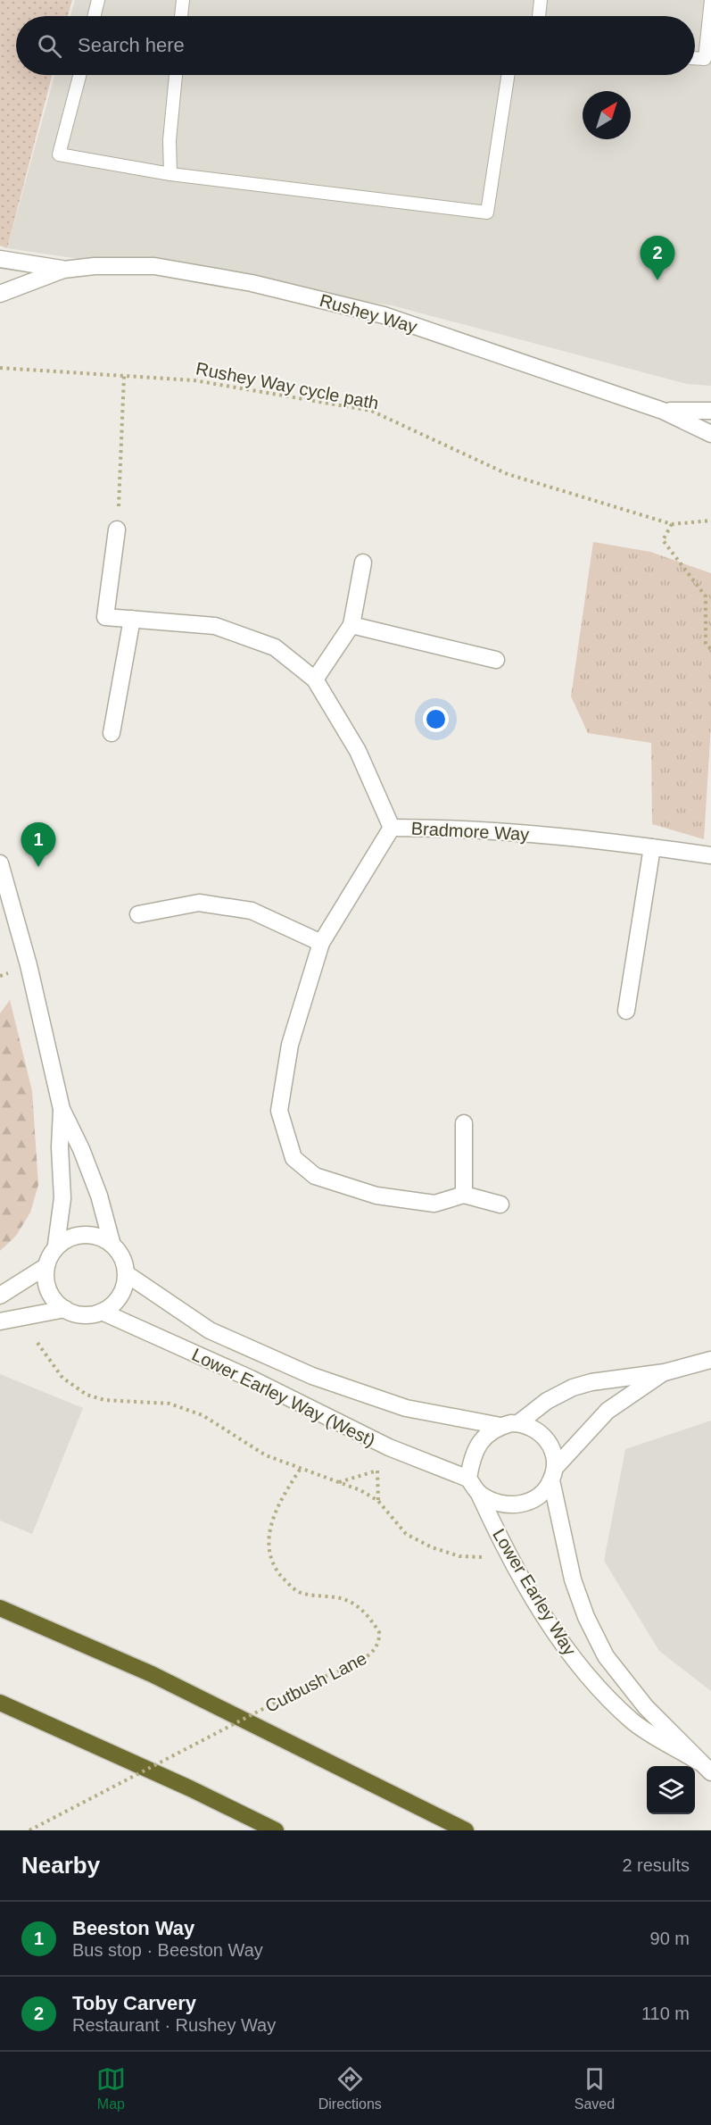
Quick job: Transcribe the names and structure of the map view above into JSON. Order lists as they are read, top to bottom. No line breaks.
{"streets":{"street":["Rushey Way","Bradmore Way","Lower Earley Way (West)","Lower Earley Way"],"path":["Rushey Way cycle path","Cutbush Lane"]},"crossings":[["Lower Earley Way (West)","Lower Earley Way"]],"north":"top right","page":{"search":"Search here","pins":["2","1"],"heading":["Nearby","2 results"],"list":[{"mark":"1","name":"Beeston Way","note":"Bus stop · Beeston Way","value":"90 m"},{"mark":"2","name":"Toby Carvery","note":"Restaurant · Rushey Way","value":"110 m"}],"nav":["Map","Directions","Saved"]}}
